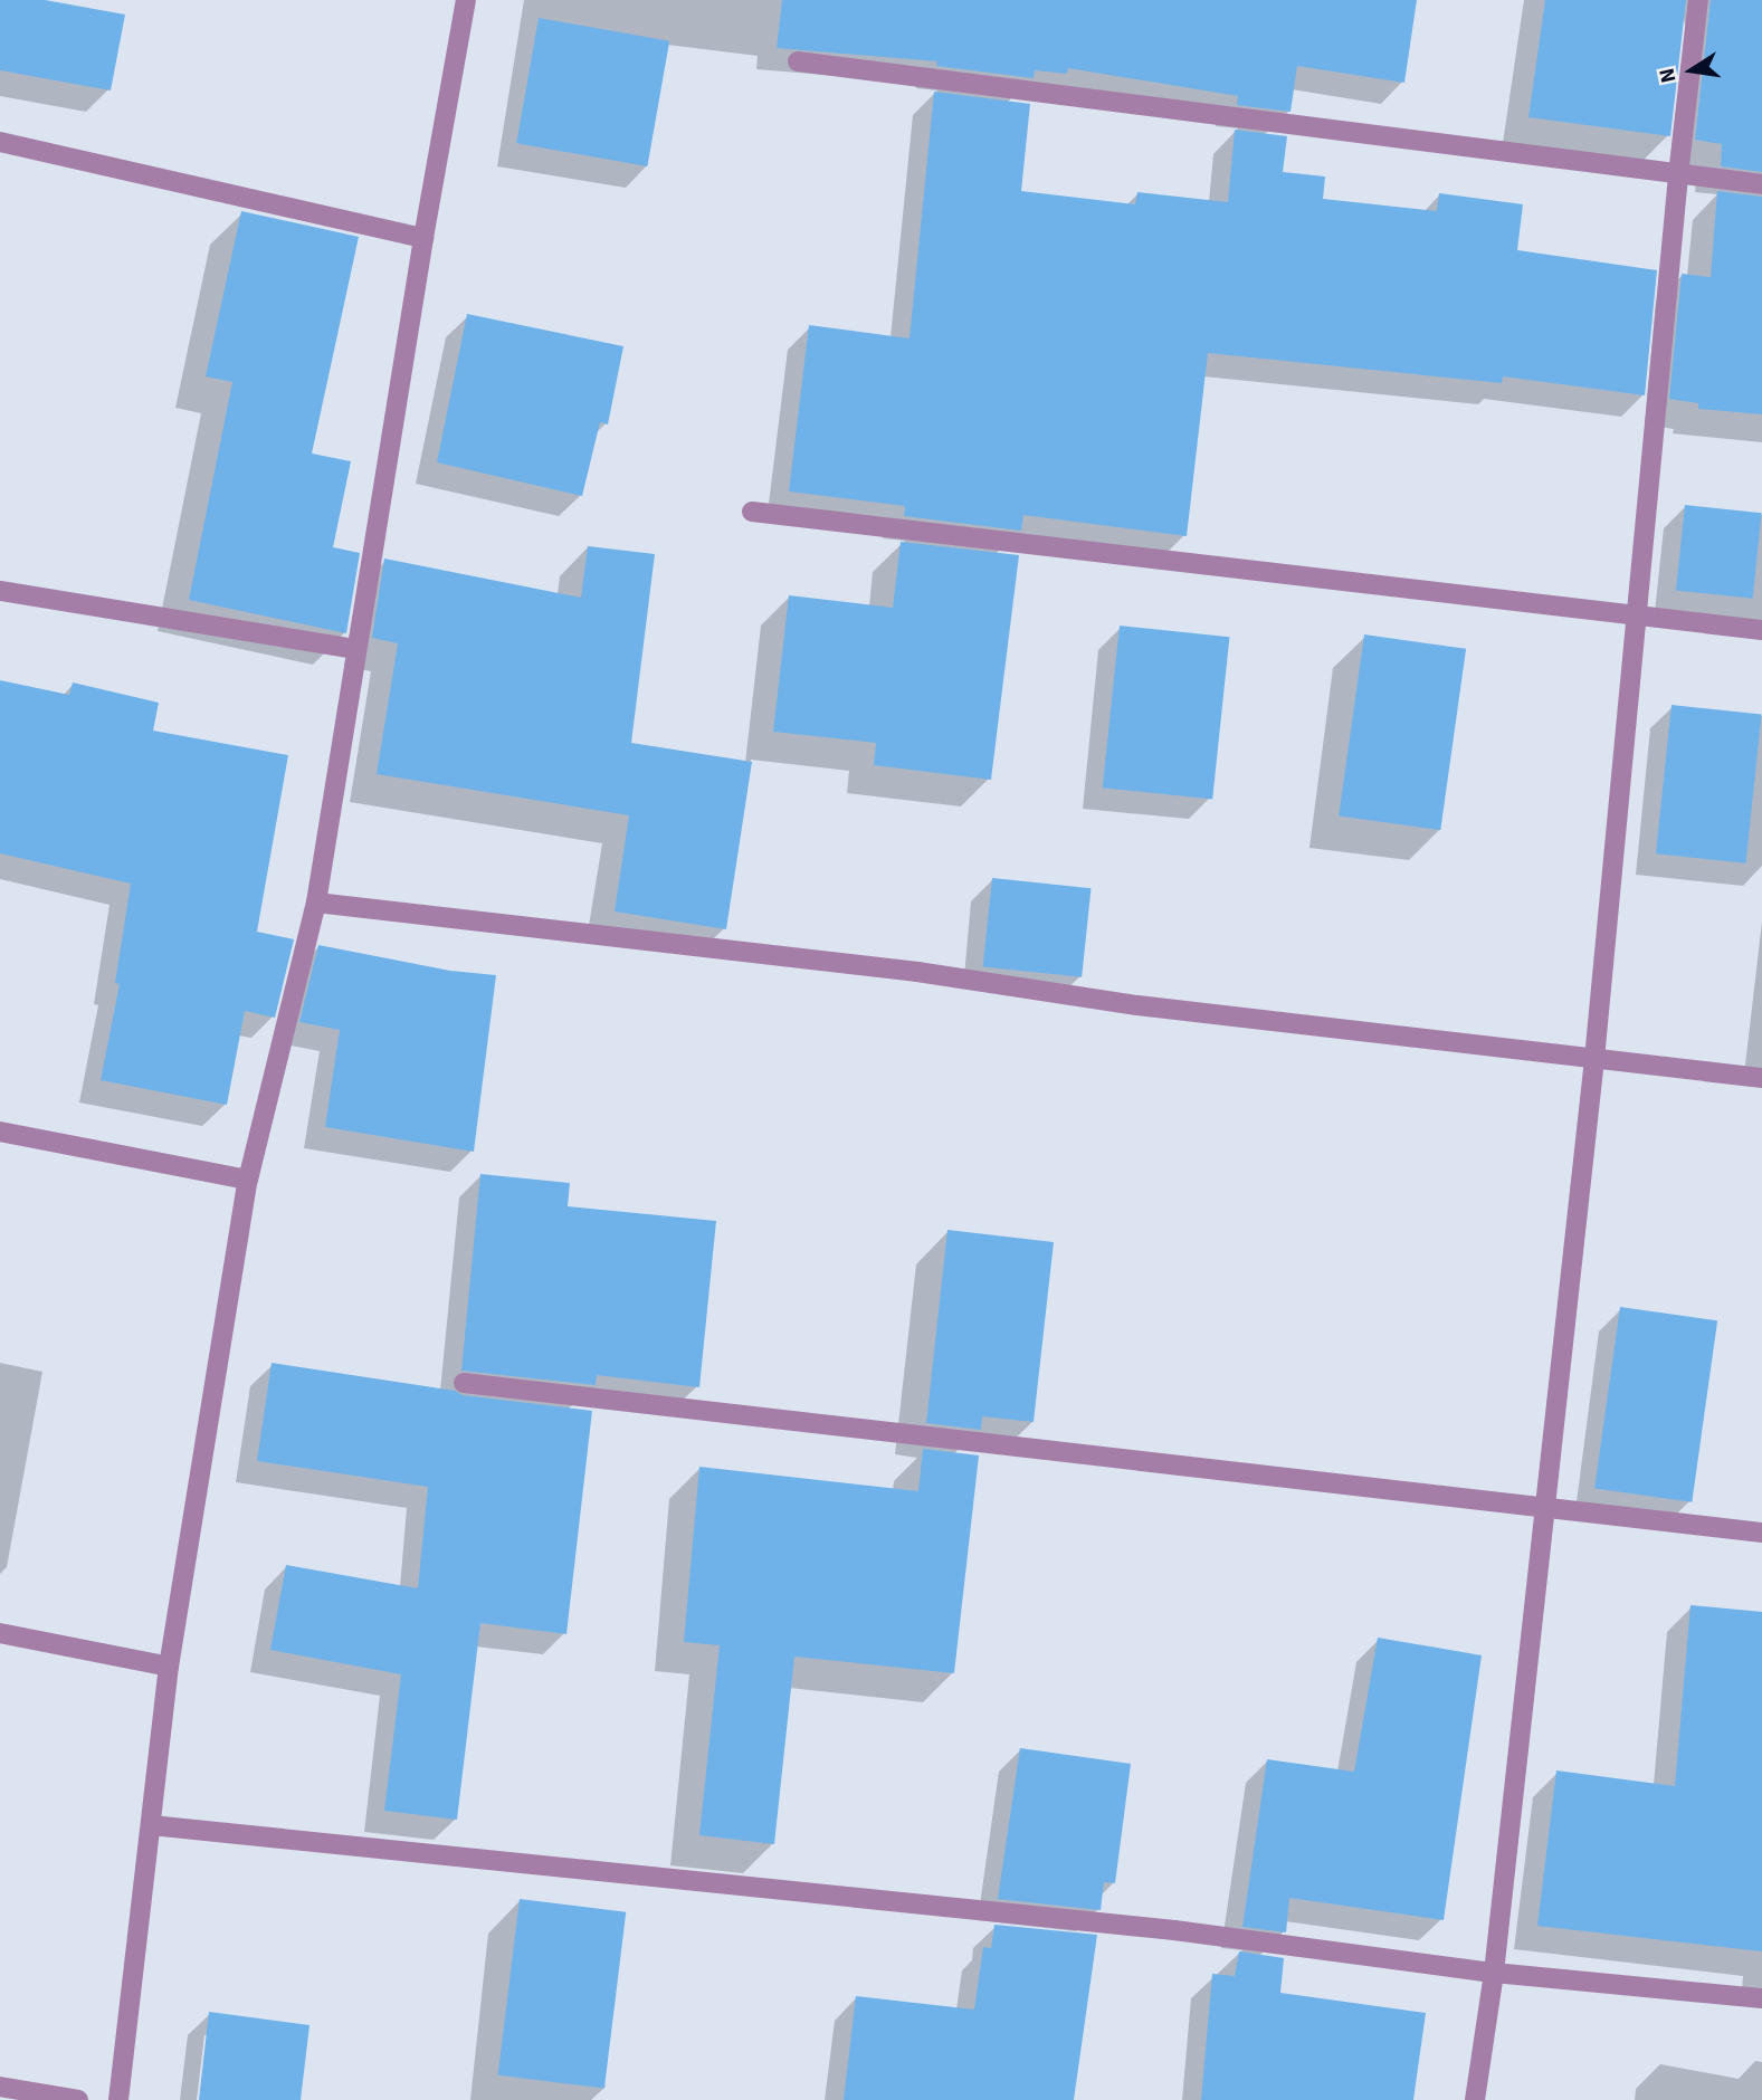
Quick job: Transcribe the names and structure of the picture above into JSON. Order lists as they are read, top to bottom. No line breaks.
{"north":"left"}
